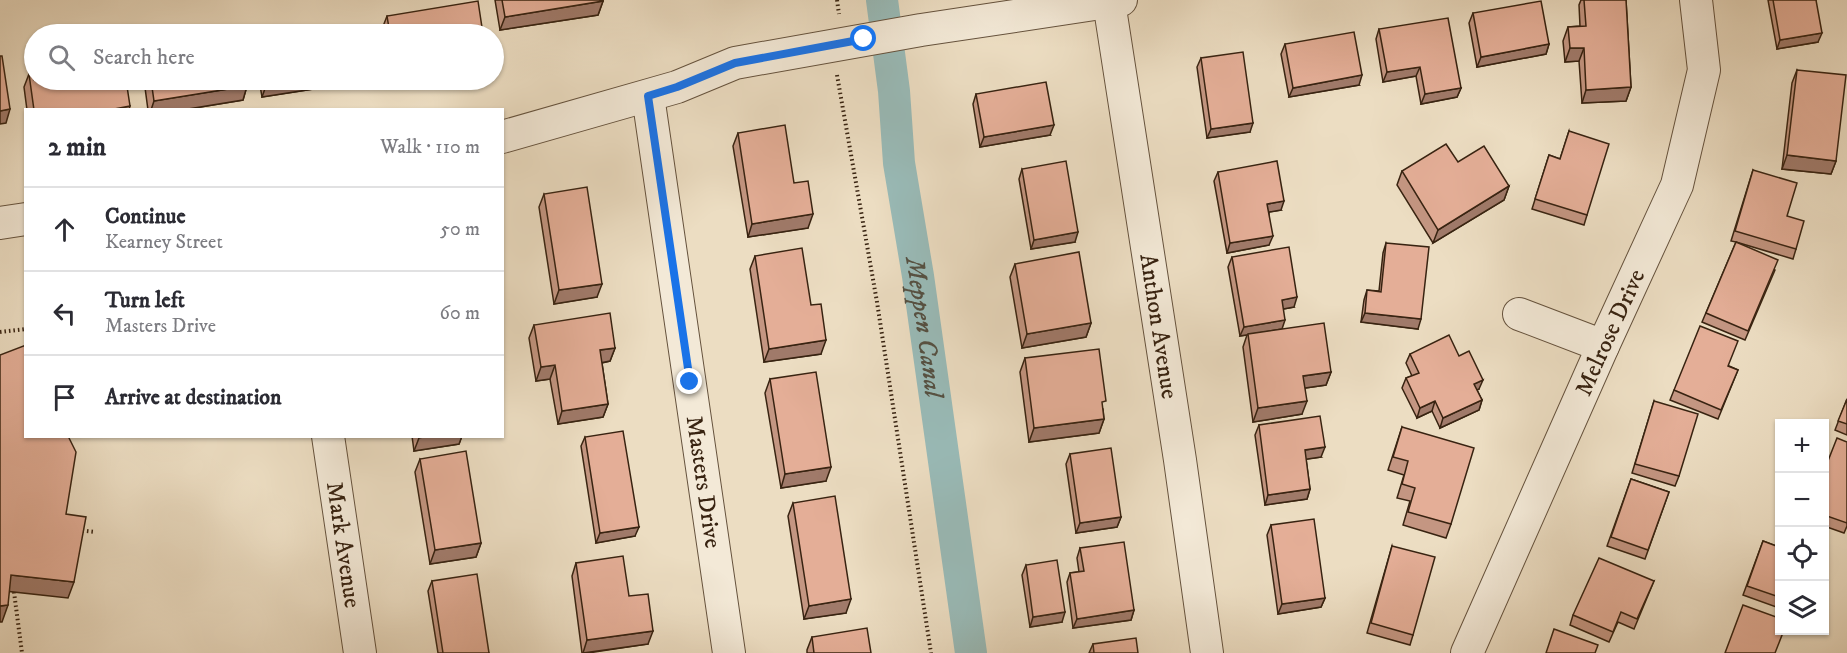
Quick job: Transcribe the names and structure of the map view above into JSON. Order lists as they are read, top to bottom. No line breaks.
{"streets":{"street":["Anthon Avenue","Melrose Drive","Masters Drive","Mark Avenue"]},"water":["Meppen Canal"],"page":{"search":"Search here","heading":["2 min","Walk · 110 m"],"list":[["Continue","Kearney Street","50 m"],["Turn left","Masters Drive","60 m"],"Arrive at destination"],"map_buttons":["+","−"]}}
